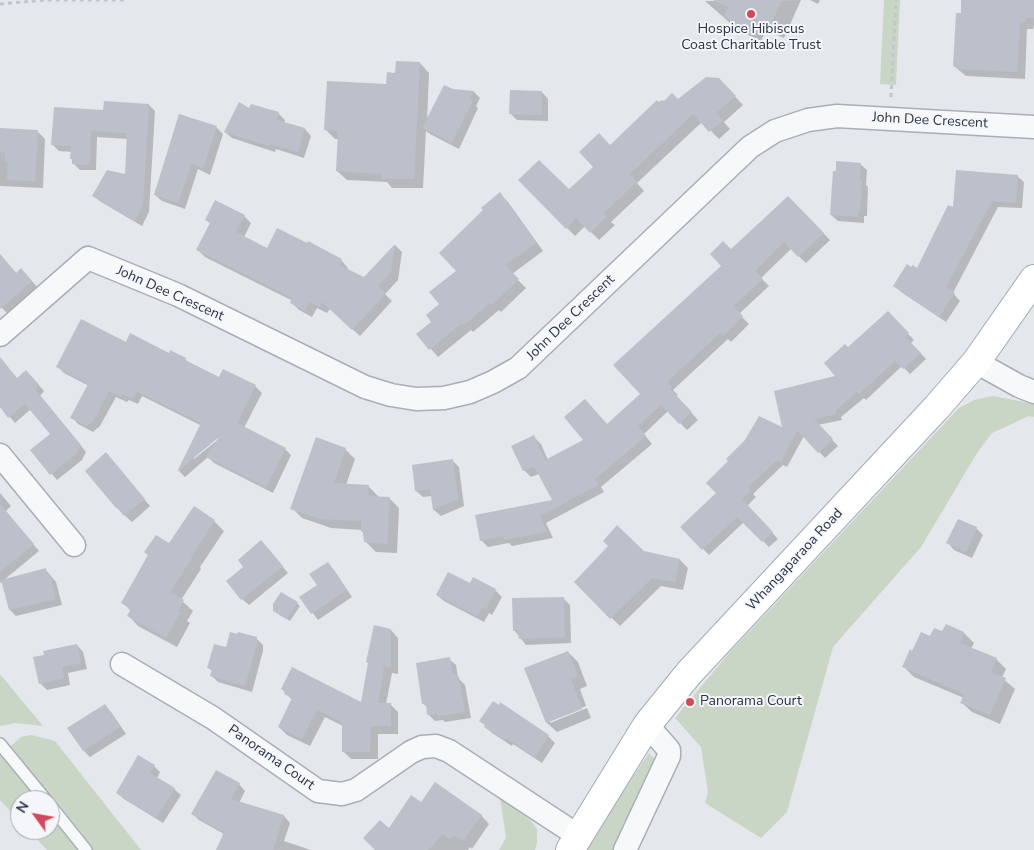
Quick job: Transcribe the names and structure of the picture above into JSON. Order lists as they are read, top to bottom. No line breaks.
{"streets":{"main road":["Whangaparaoa Road"],"street":["John Dee Crescent","Panorama Court"]},"crossings":[["Whangaparaoa Road","Panorama Court"]],"places":["Hospice Hibiscus Coast Charitable Trust","Panorama Court"],"north":"top left"}
